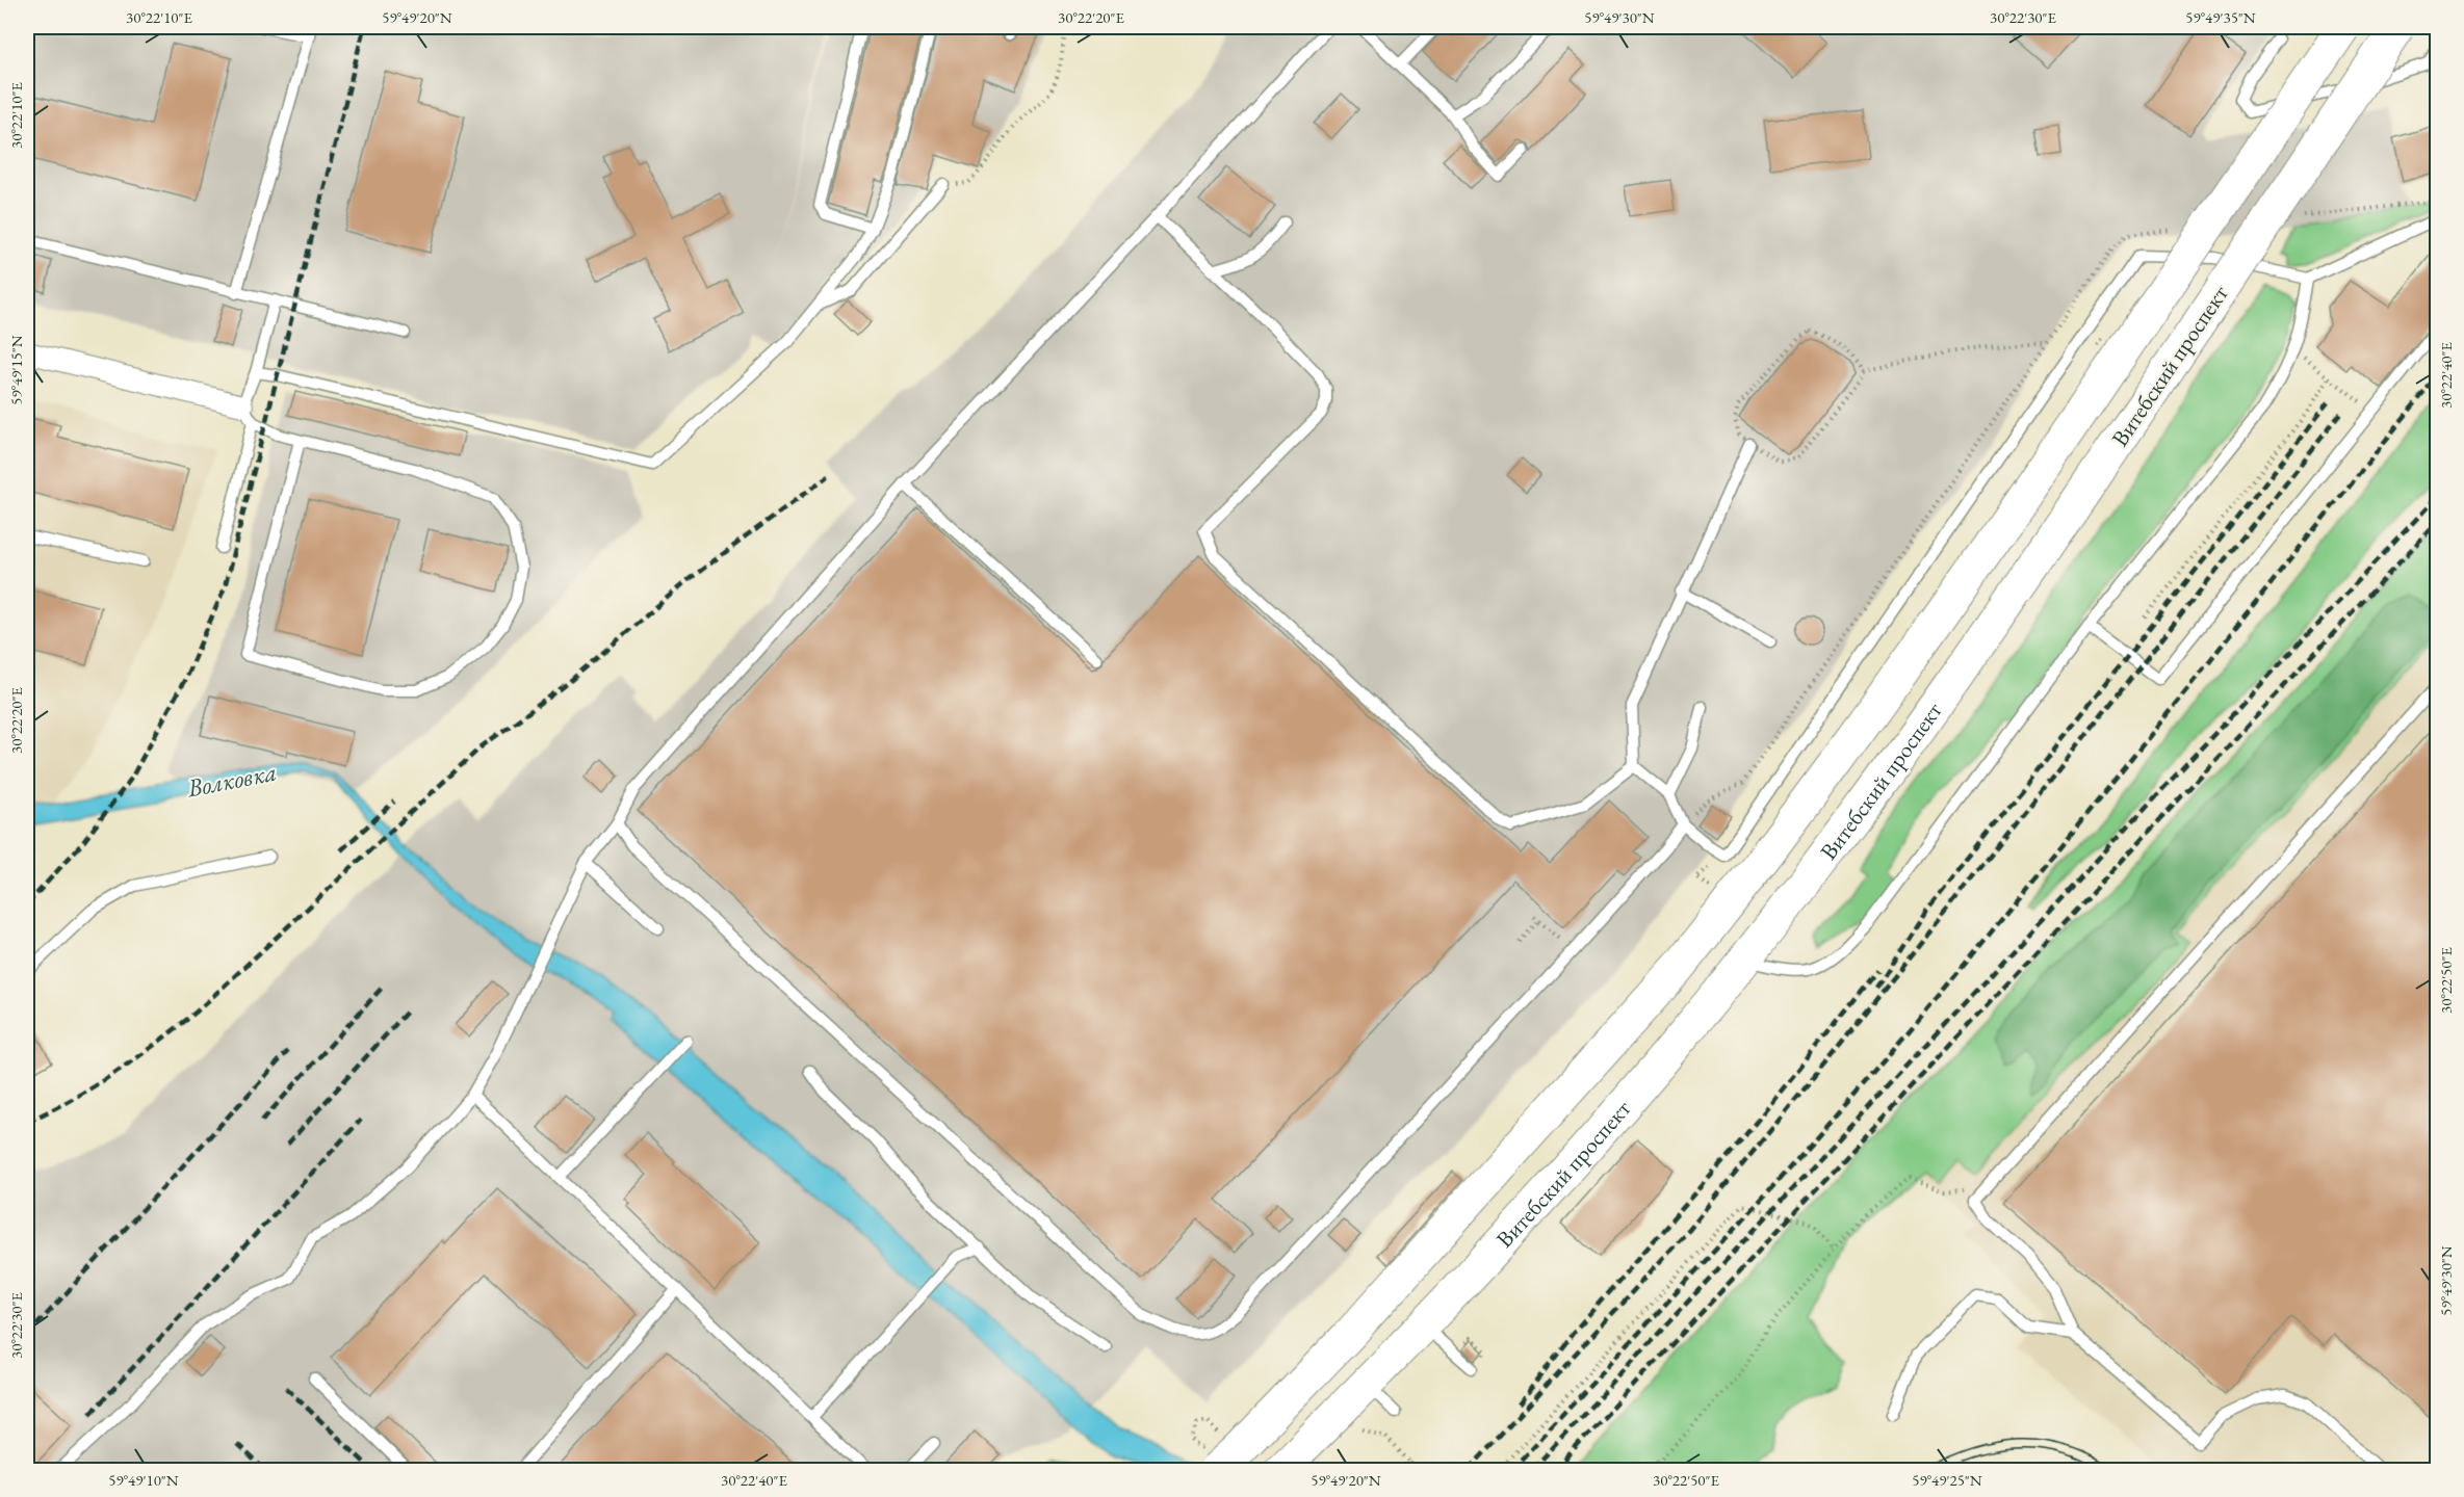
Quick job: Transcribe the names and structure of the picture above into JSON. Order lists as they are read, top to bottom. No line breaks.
{"streets":{"main road":["Витебский проспект"]},"water":["Волковка"],"coordinates":["30°22'10\"E","59°49'20\"N","30°22'20\"E","59°49'30\"N","30°22'30\"E","59°49'35\"N","59°49'15\"N","30°22'40\"E","30°22'50\"E","59°49'10\"N","59°49'25\"N"]}
